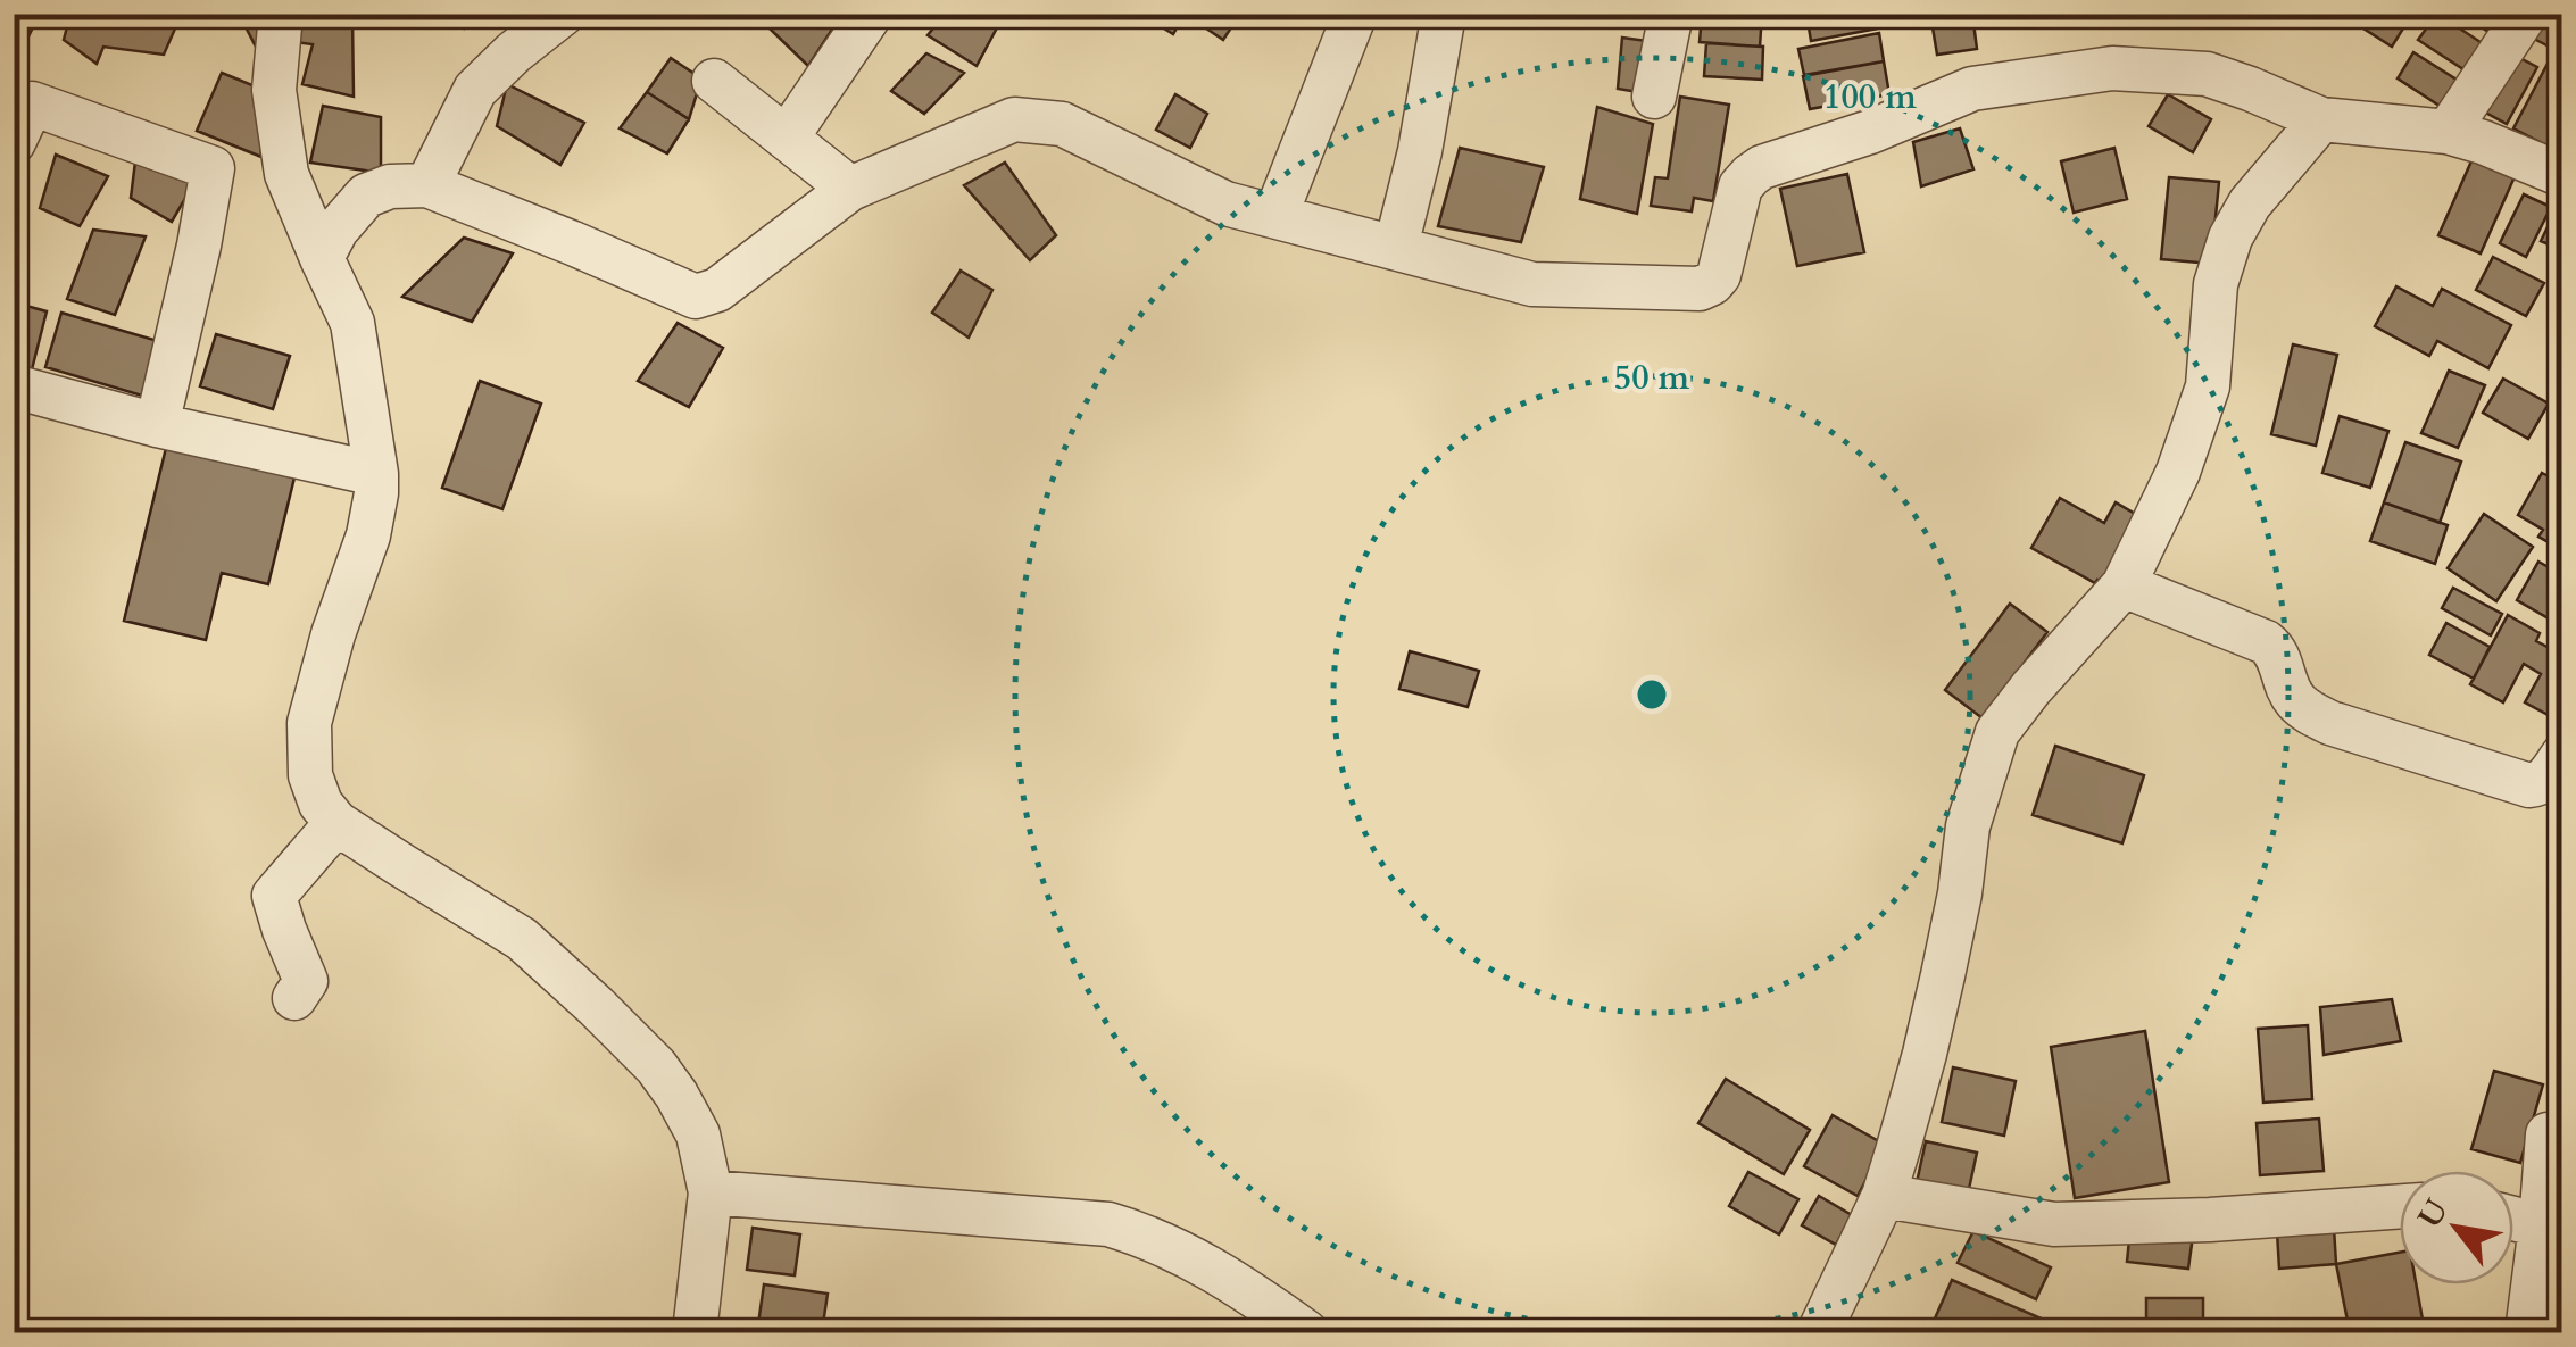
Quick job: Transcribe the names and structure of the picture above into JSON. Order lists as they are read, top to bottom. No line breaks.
{"north":"top left","rings":["100 m","50 m"]}
